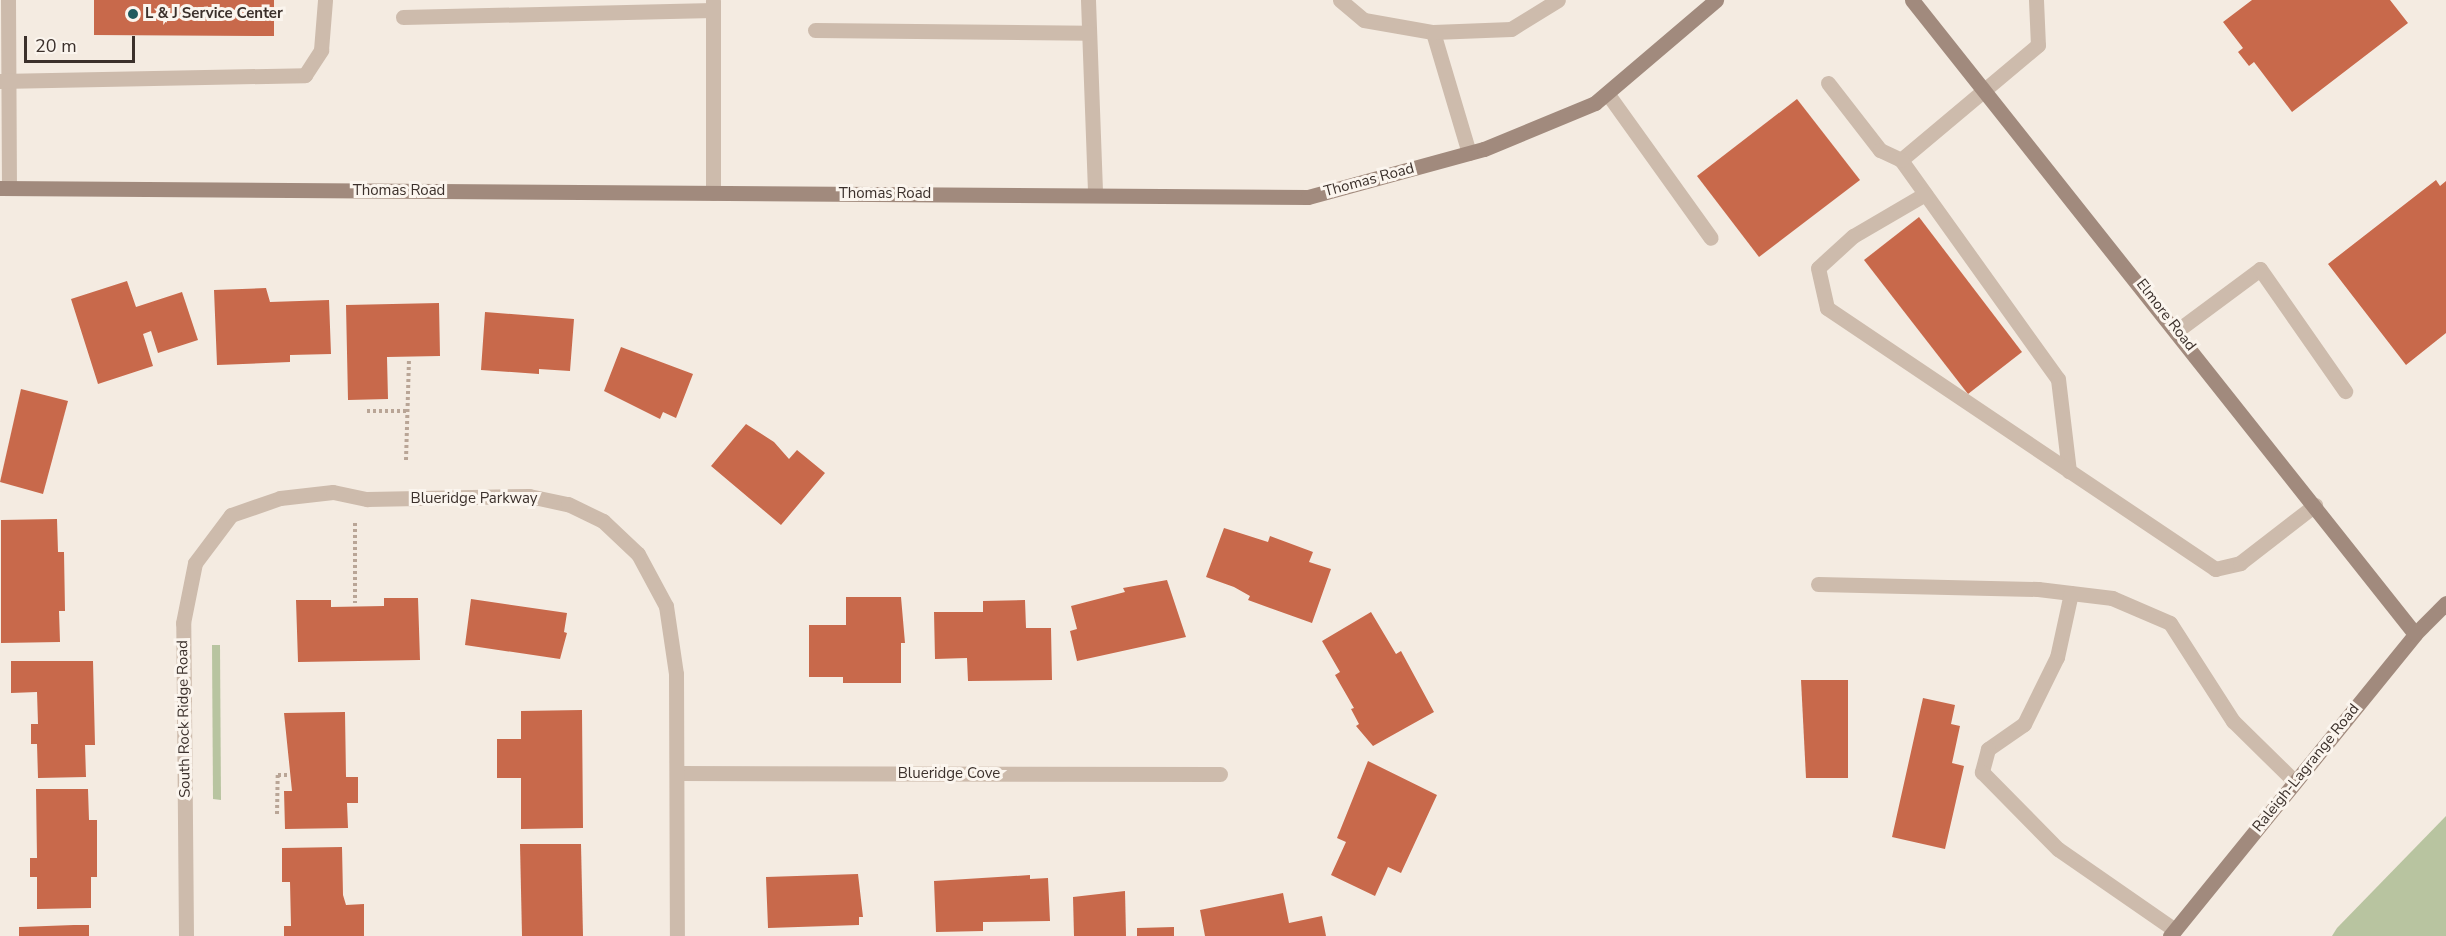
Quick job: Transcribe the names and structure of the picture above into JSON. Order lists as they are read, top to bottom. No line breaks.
{"streets":{"street":["Thomas Road","Elmore Road","Blueridge Parkway","South Rock Ridge Road","Raleigh-Lagrange Road","Blueridge Cove"]},"crossings":[["Elmore Road","Raleigh-Lagrange Road"],["Blueridge Parkway","South Rock Ridge Road"],["Blueridge Parkway","Blueridge Cove"]],"places":["L & J Service Center"],"scale_bar":"20 m"}
